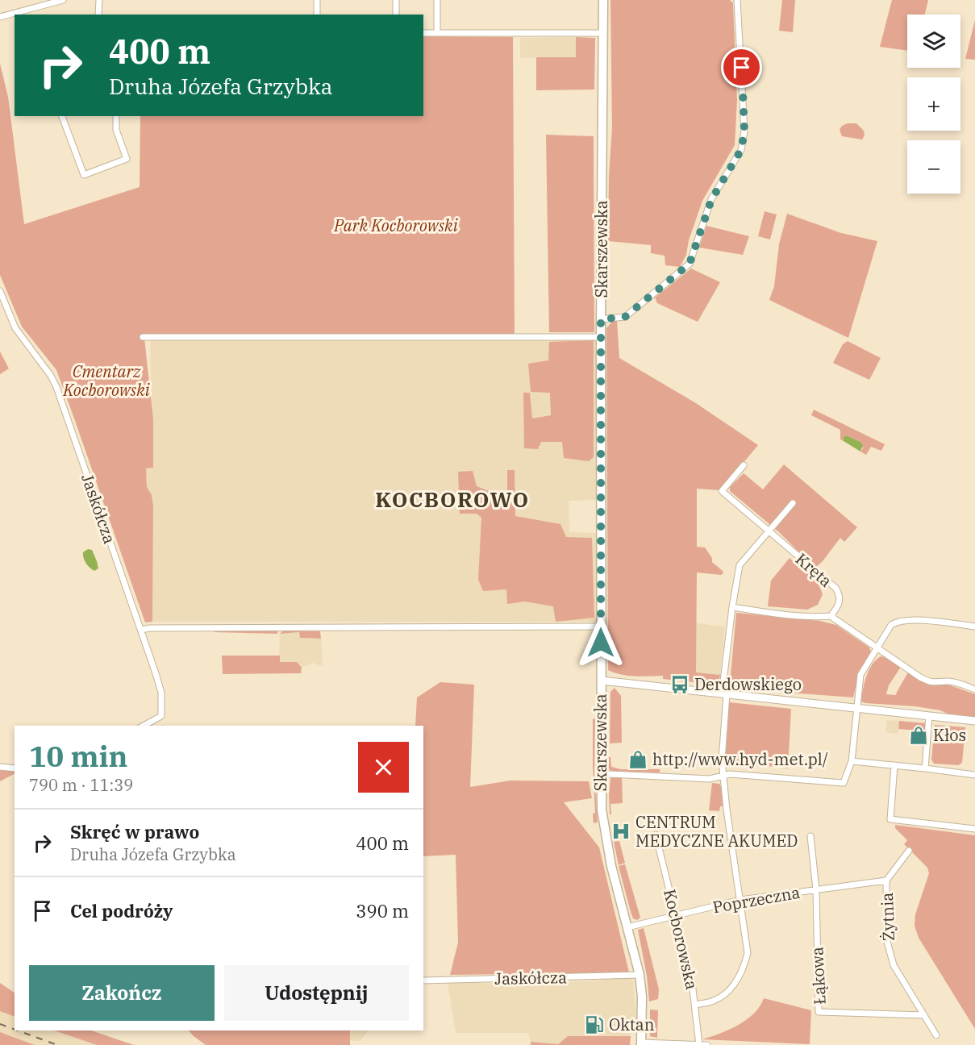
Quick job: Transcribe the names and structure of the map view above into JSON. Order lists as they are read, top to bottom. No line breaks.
{"streets":{"main road":["Skarszewska"],"street":["Jaskółcza","Kręta","Poprzeczna","Żytnia","Kocborowska","Łąkowa"]},"crossings":[["Skarszewska","Jaskółcza"],["Skarszewska","Poprzeczna"],["Poprzeczna","Żytnia"],["Poprzeczna","Kocborowska"],["Poprzeczna","Łąkowa"],["Żytnia","Łąkowa"]],"districts":["KOCBOROWO"],"parks":["Park Kocborowski","Cmentarz Kocborowski"],"places":{"bus stop":["Derdowskiego"],"shop":["Kłos","http://www.hyd-met.pl/"],"hospital":["CENTRUM MEDYCZNE AKUMED"],"fuel station":["Oktan"]},"page":{"map_buttons":["+","−"],"turn":["400 m","Druha Józefa Grzybka"],"heading":["10 min","790 m · 11:39"],"list":[{"name":"Skręć w prawo","note":"Druha Józefa Grzybka","value":"400 m"},{"name":"Cel podróży","value":"390 m"}],"buttons":["Zakończ","Udostępnij"]}}
